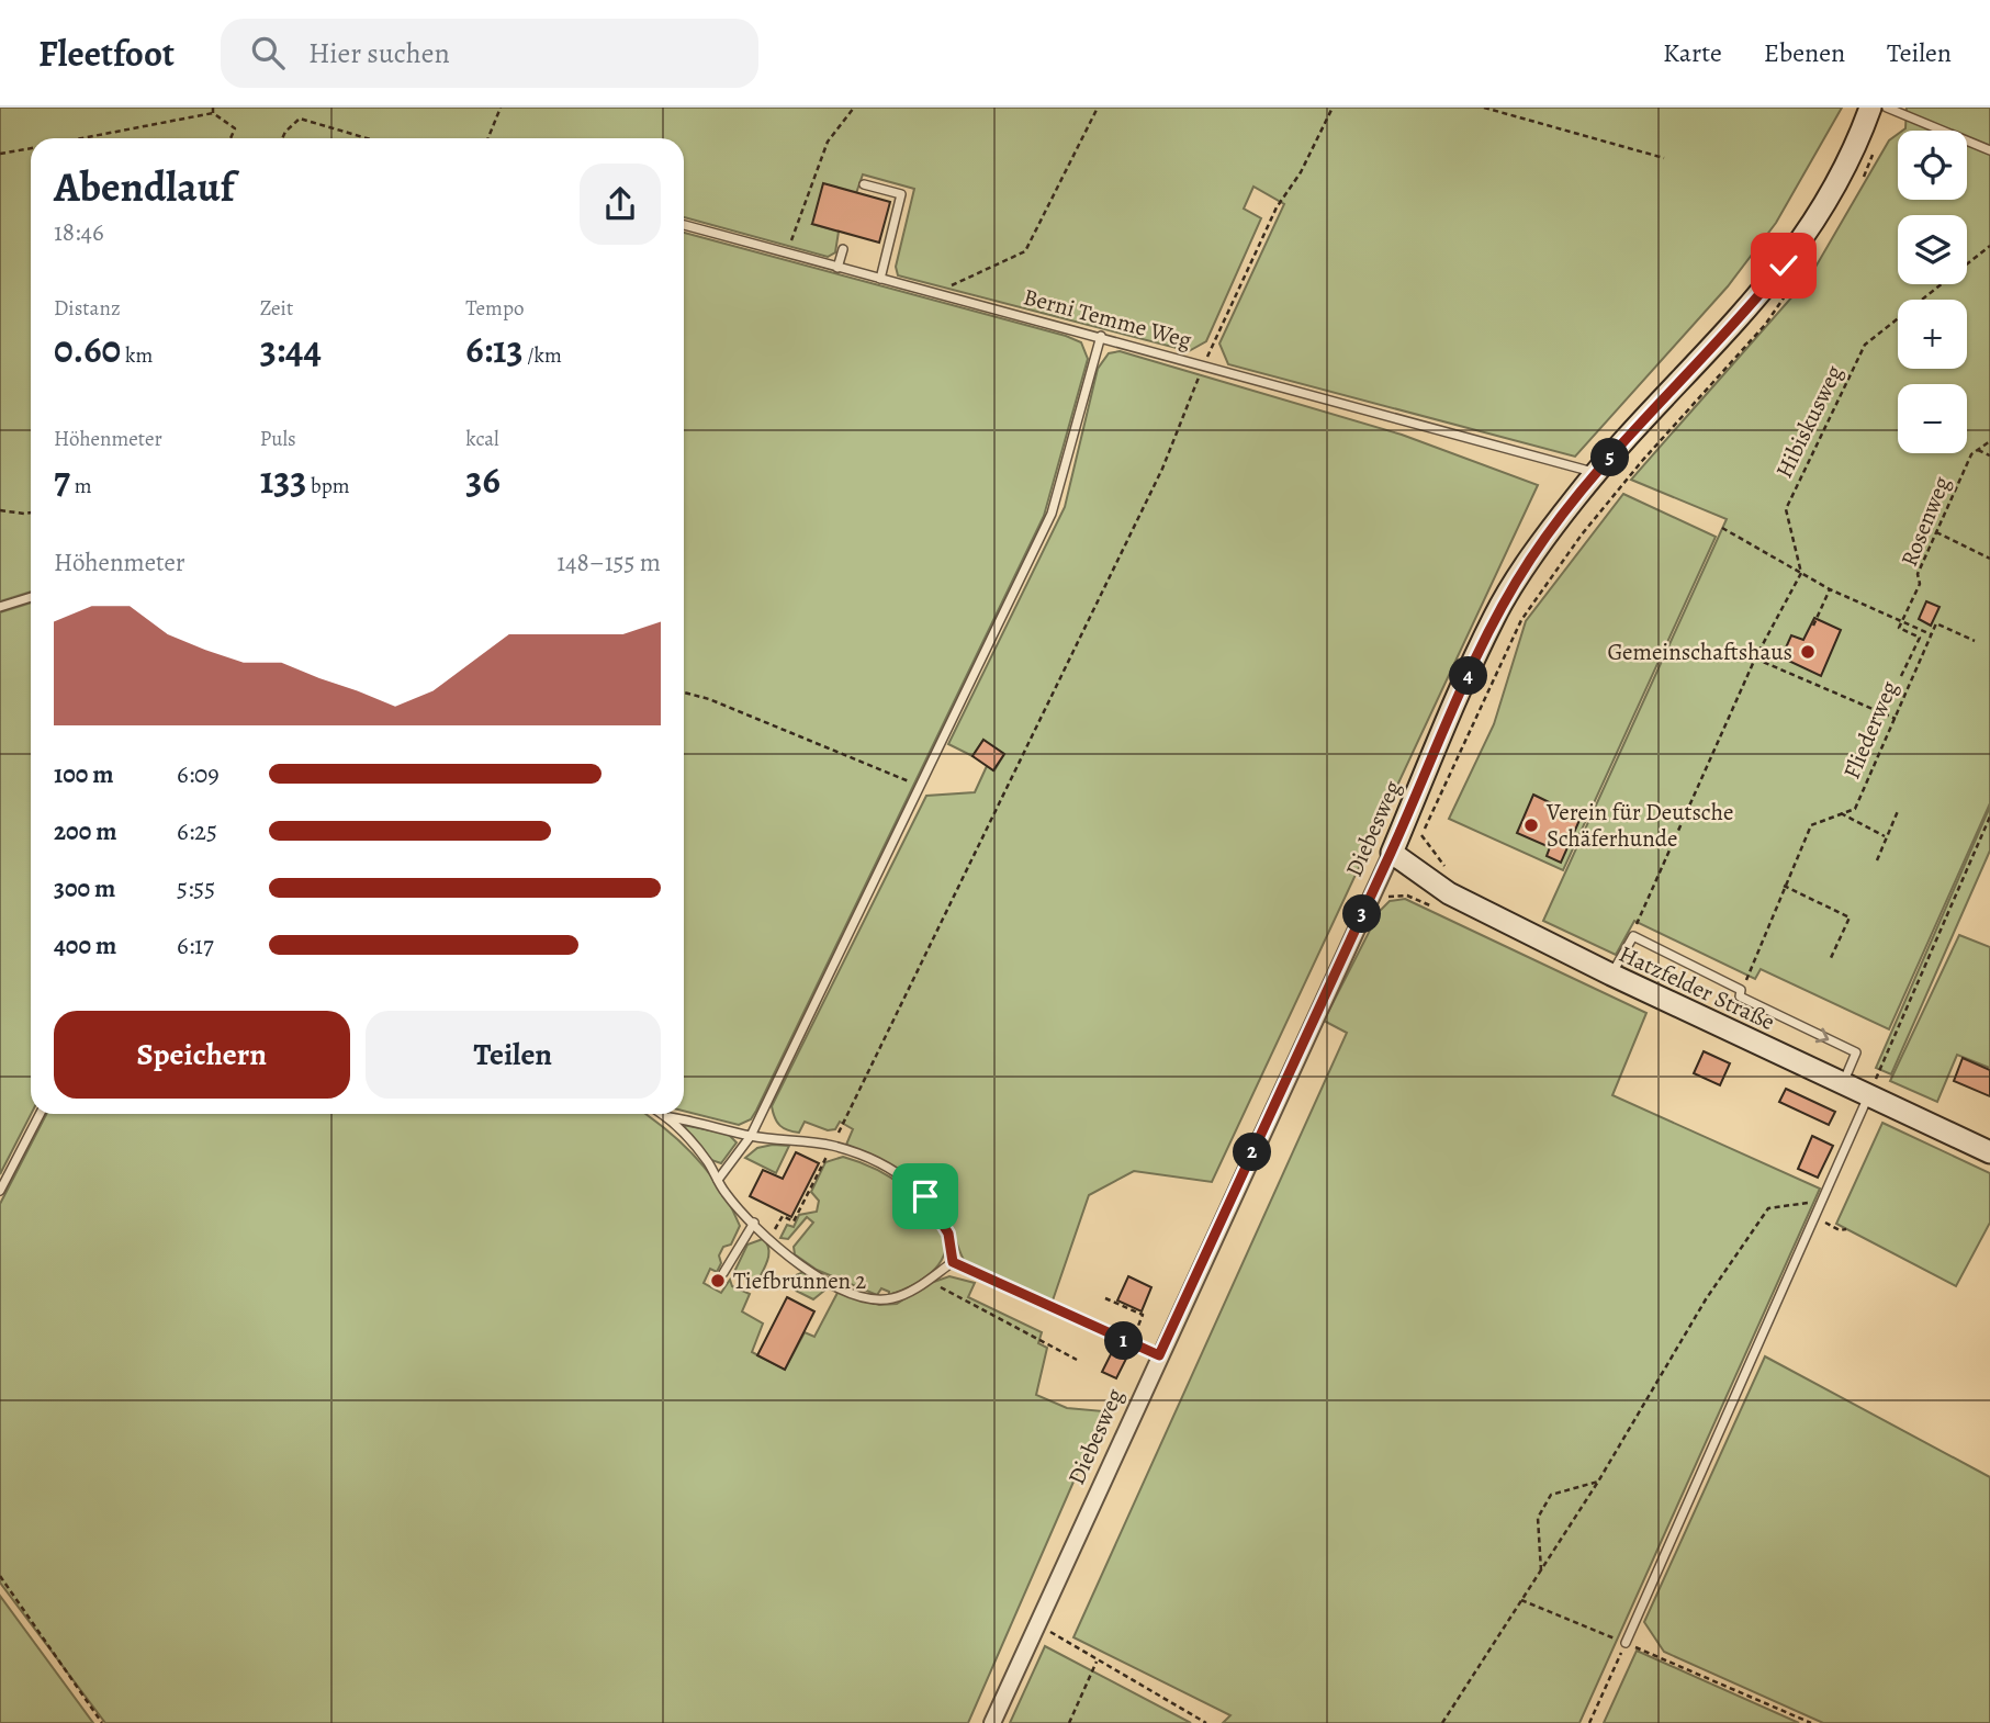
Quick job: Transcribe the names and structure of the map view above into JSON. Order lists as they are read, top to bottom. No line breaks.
{"streets":{"street":["Diebesweg","Hatzfelder Straße"],"lane":["Berni Temme Weg"],"path":["Hibiskusweg","Rosenweg","Fliederweg"]},"crossings":[["Berni Temme Weg","Diebesweg"],["Diebesweg","Hatzfelder Straße"]],"places":["Gemeinschaftshaus","Verein für Deutsche Schäferhunde","Tiefbrunnen 2"],"page":{"header":"Fleetfoot","search":"Hier suchen","nav":["Karte","Ebenen","Teilen"],"map_buttons":["+","−"],"heading":["Abendlauf","18:46"],"stats":[["Distanz","0.60 km"],["Zeit","3:44"],["Tempo","6:13 /km"],["Höhenmeter","7 m"],["Puls","133 bpm"],["kcal","36"]],"pins":["5","4","3","2","1"],"chart":["Höhenmeter","148–155 m"],"list":[{"name":"100 m","note":"6:09"},{"name":"200 m","note":"6:25"},{"name":"300 m","note":"5:55"},{"name":"400 m","note":"6:17"}],"buttons":["Speichern","Teilen"]}}
